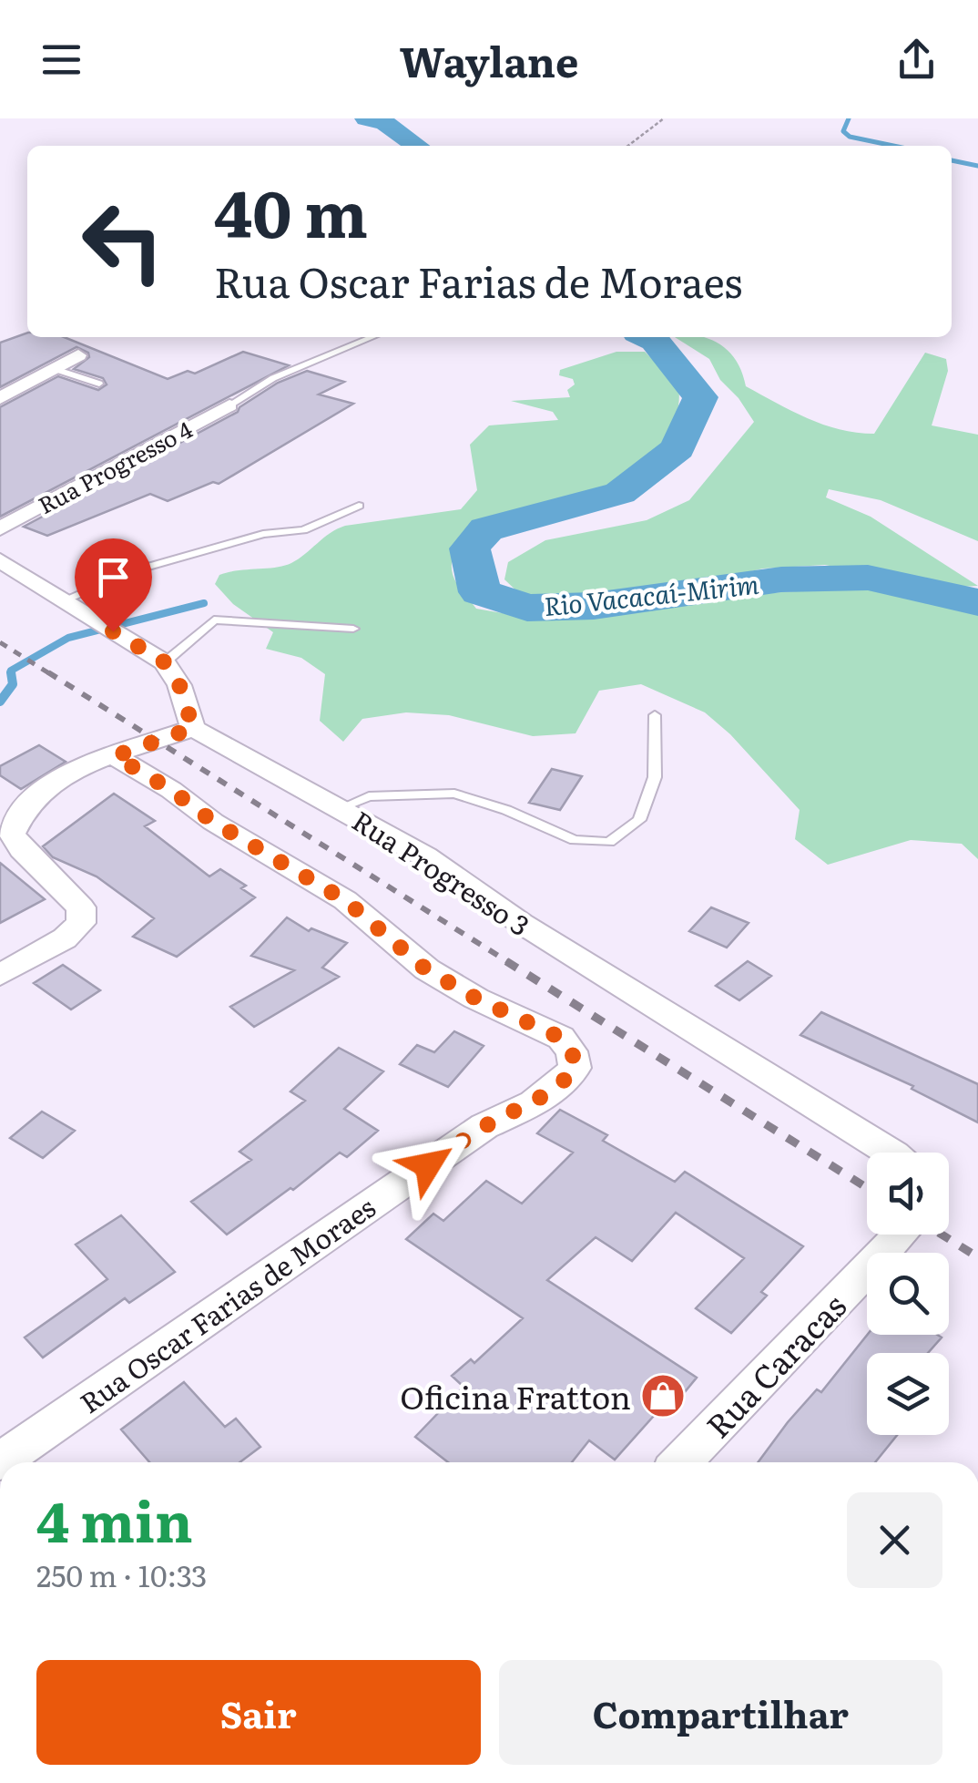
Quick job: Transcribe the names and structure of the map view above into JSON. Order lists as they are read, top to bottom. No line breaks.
{"streets":{"street":["Rua Progresso 4","Rua Progresso 3","Rua Oscar Farias de Moraes","Rua Caracas"]},"water":["Rio Vacacaí-Mirim"],"places":{"shop":["Oficina Fratton"]},"page":{"header":"Waylane","turn":["40 m","Rua Oscar Farias de Moraes"],"heading":["4 min","250 m · 10:33"],"buttons":["Sair","Compartilhar"]}}
